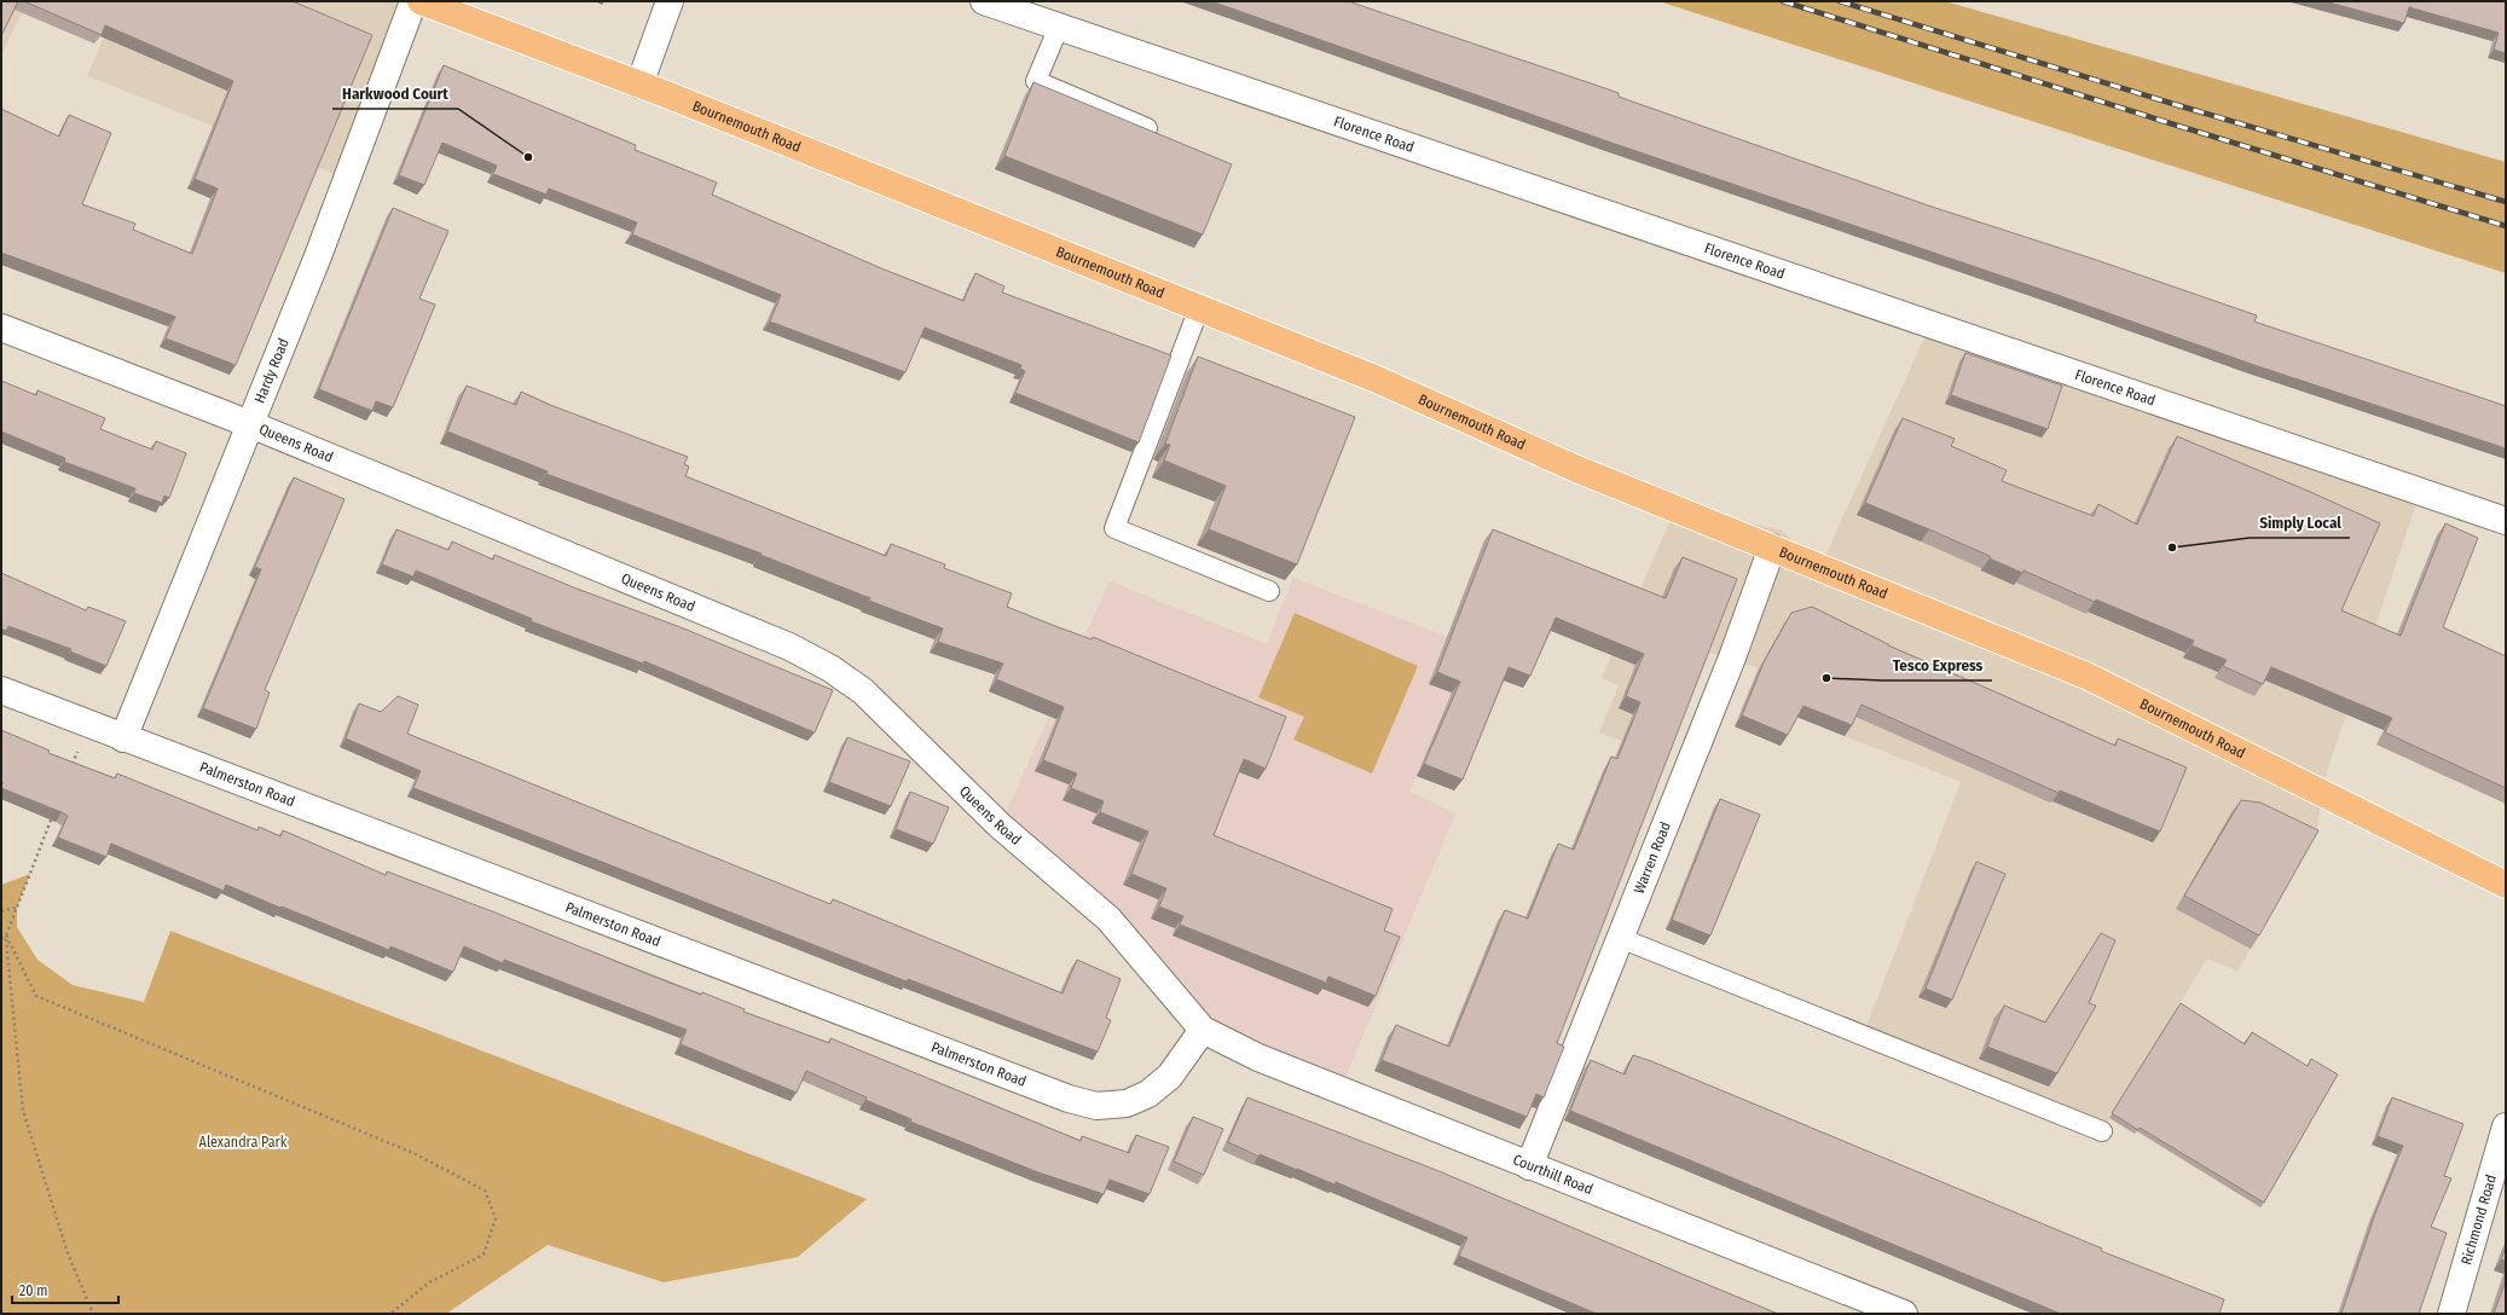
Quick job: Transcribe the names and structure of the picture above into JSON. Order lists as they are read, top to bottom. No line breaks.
{"streets":{"highway":["Bournemouth Road"],"street":["Florence Road","Hardy Road","Queens Road","Palmerston Road","Warren Road","Courthill Road","Richmond Road"]},"crossings":[["Bournemouth Road","Warren Road"],["Hardy Road","Queens Road"],["Hardy Road","Palmerston Road"],["Queens Road","Palmerston Road"],["Queens Road","Courthill Road"],["Palmerston Road","Courthill Road"],["Warren Road","Courthill Road"]],"parks":["Alexandra Park"],"places":["Harkwood Court","Simply Local","Tesco Express"],"scale_bar":"20 m"}
